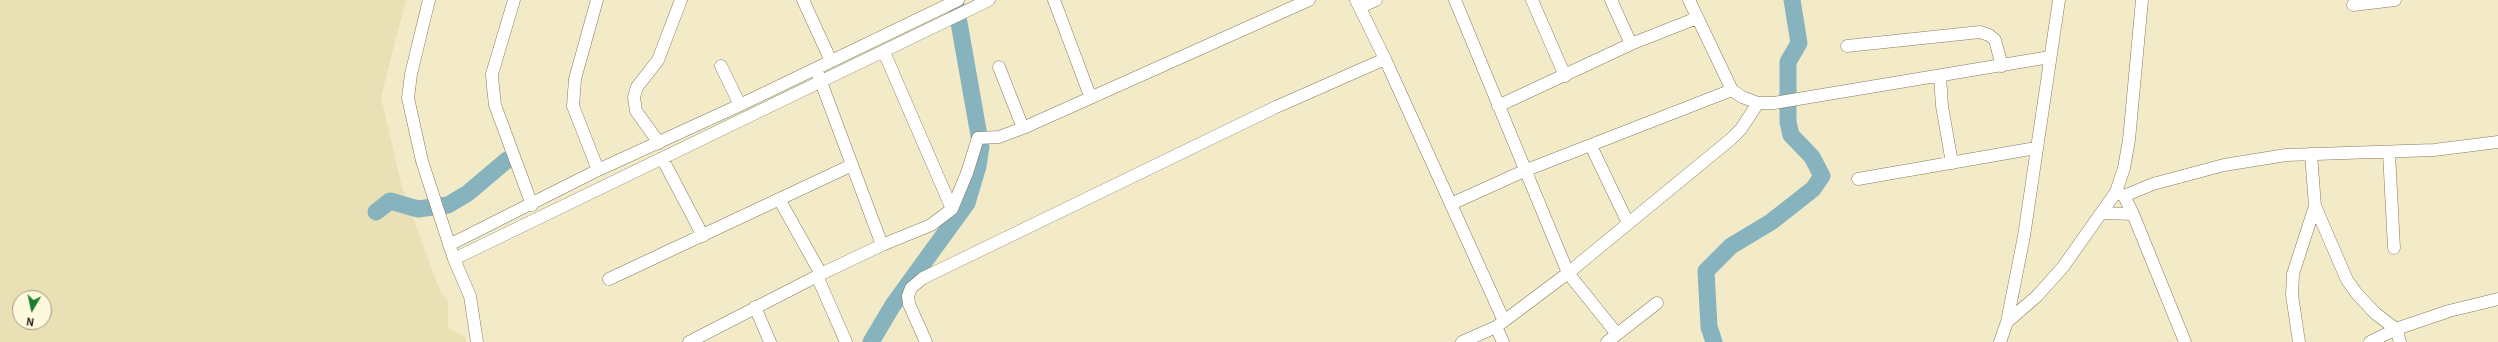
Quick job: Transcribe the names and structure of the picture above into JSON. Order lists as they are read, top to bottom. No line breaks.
{"north":"bottom"}
